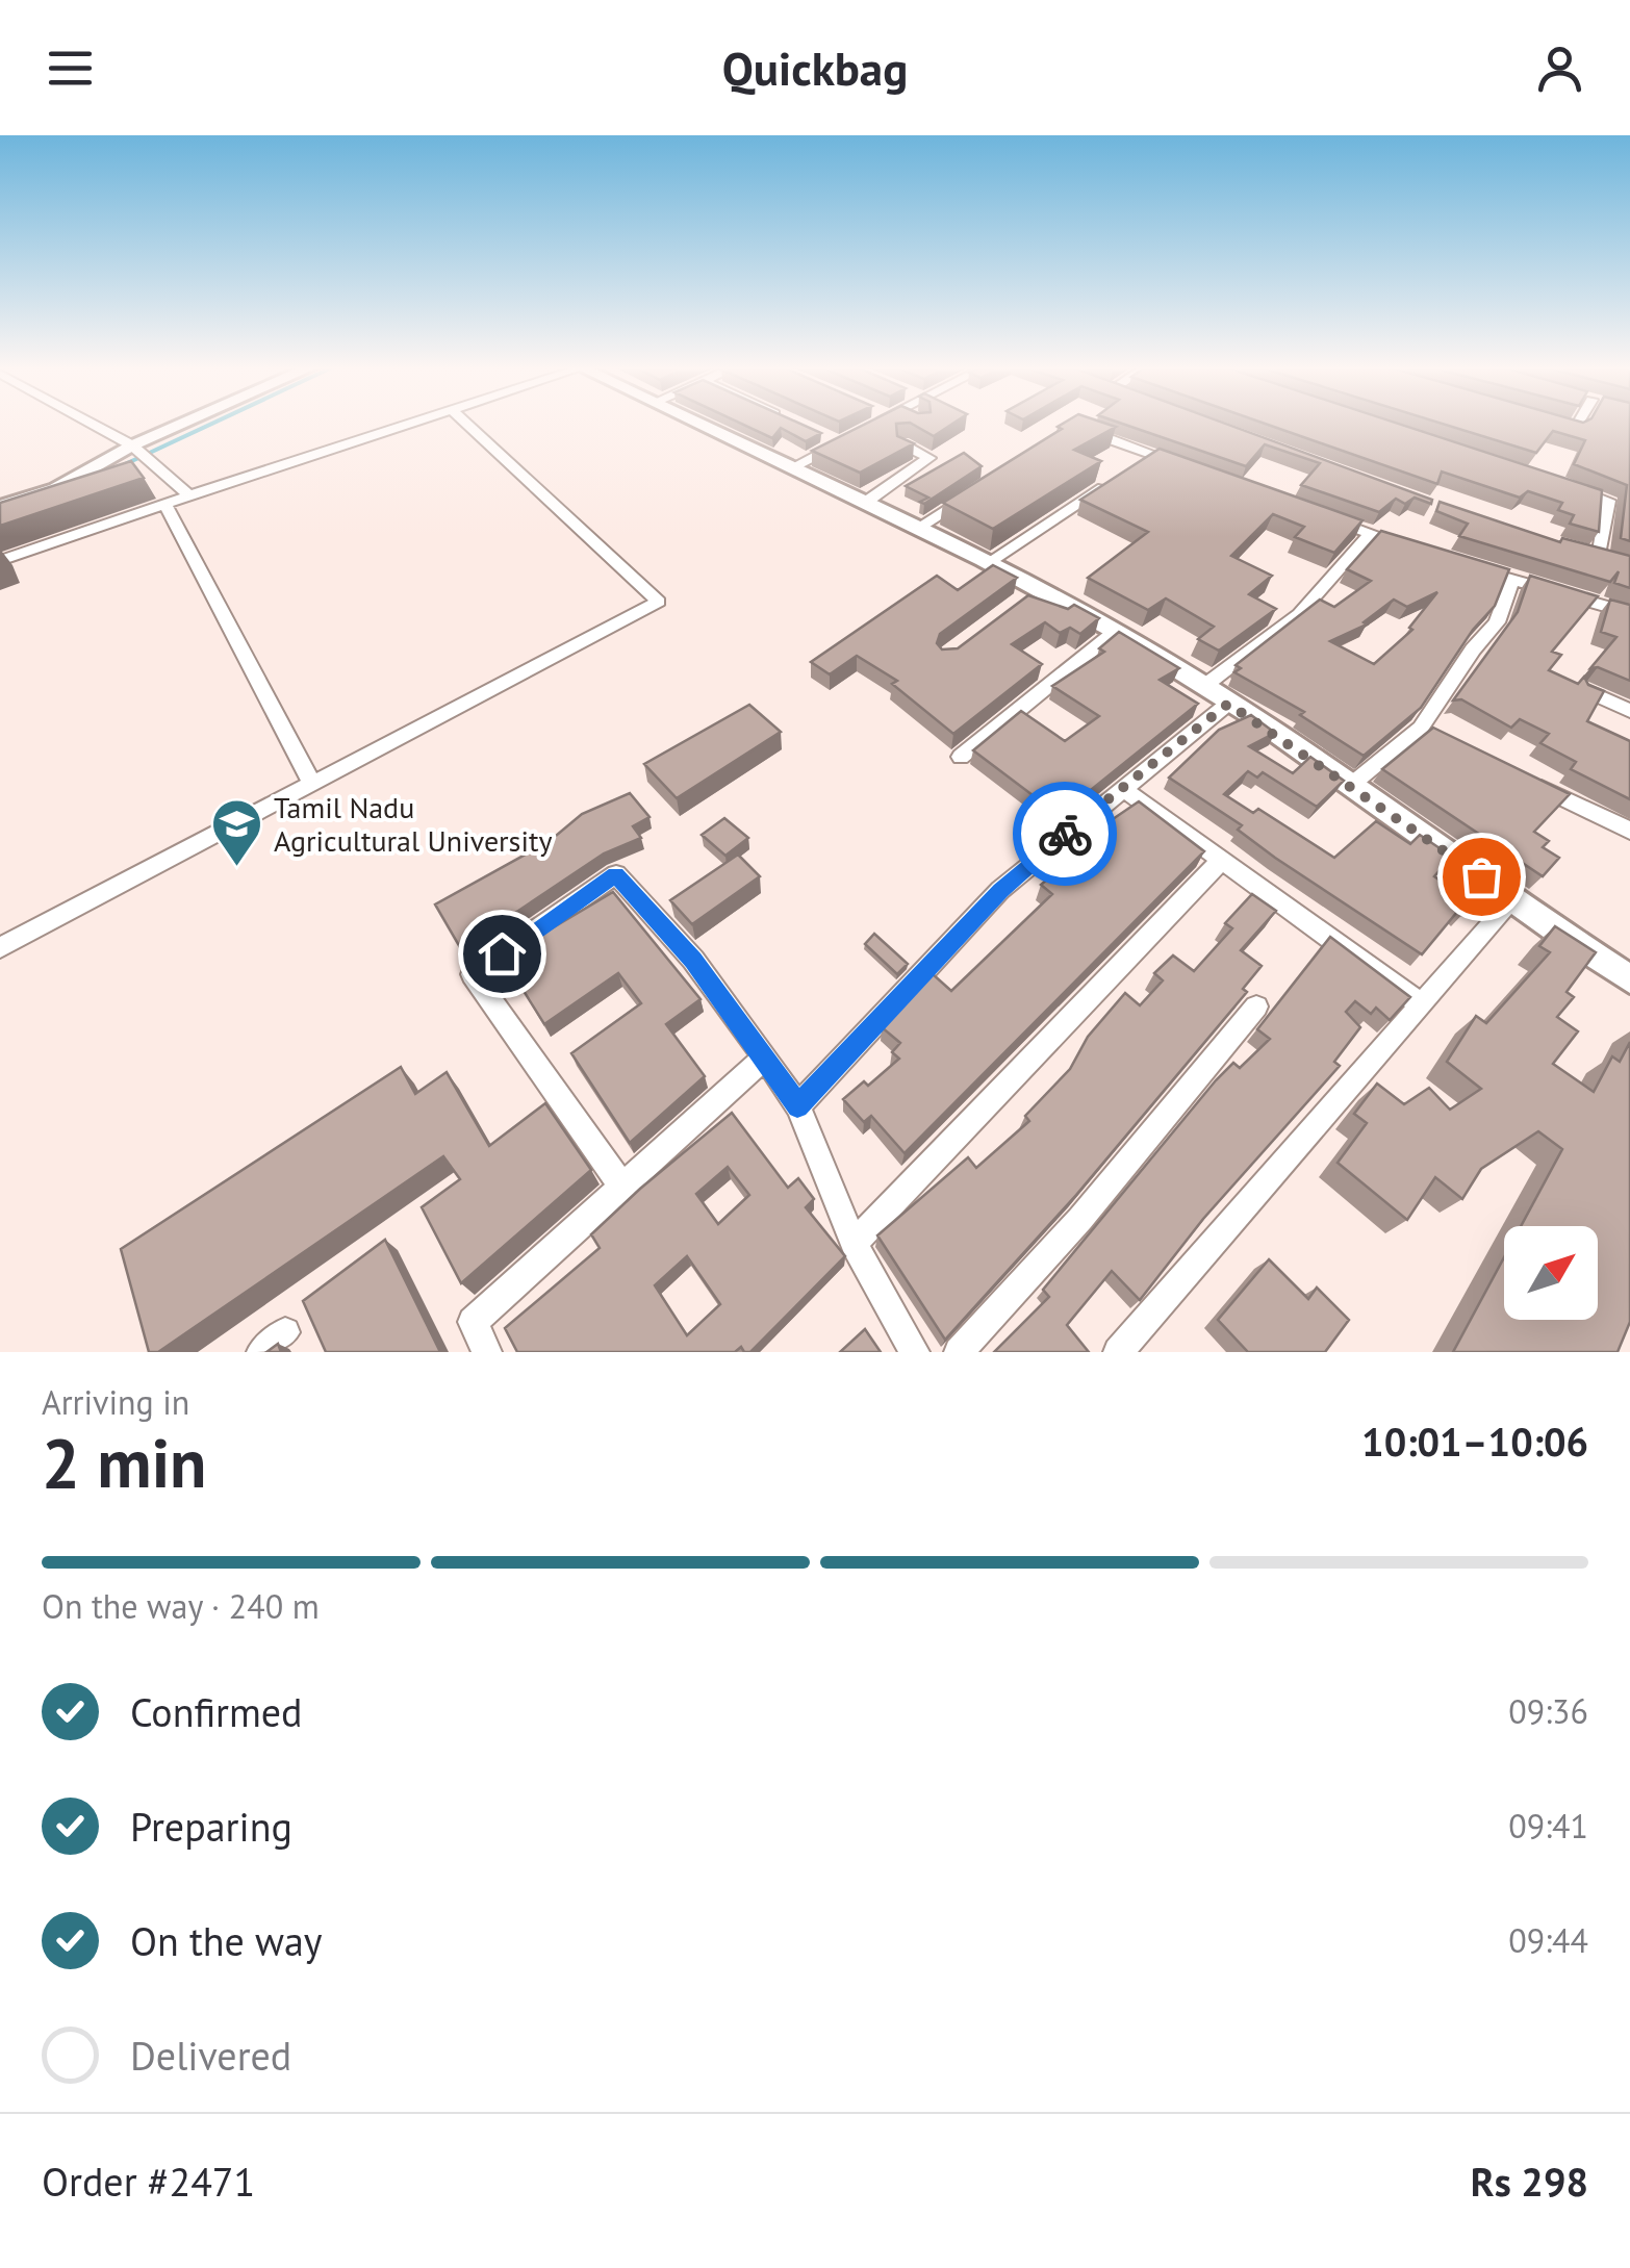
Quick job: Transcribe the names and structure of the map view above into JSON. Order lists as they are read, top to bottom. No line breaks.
{"places":{"school or university":["Tamil Nadu Agricultural University"]},"north":"top right","page":{"header":"Quickbag","heading":["2 min","Arriving in","10:01–10:06"],"panel":["Order #2471","Rs 298"],"bar":"On the way · 240 m","list":[["Confirmed","09:36"],["Preparing","09:41"],["On the way","09:44"],"Delivered"]}}
